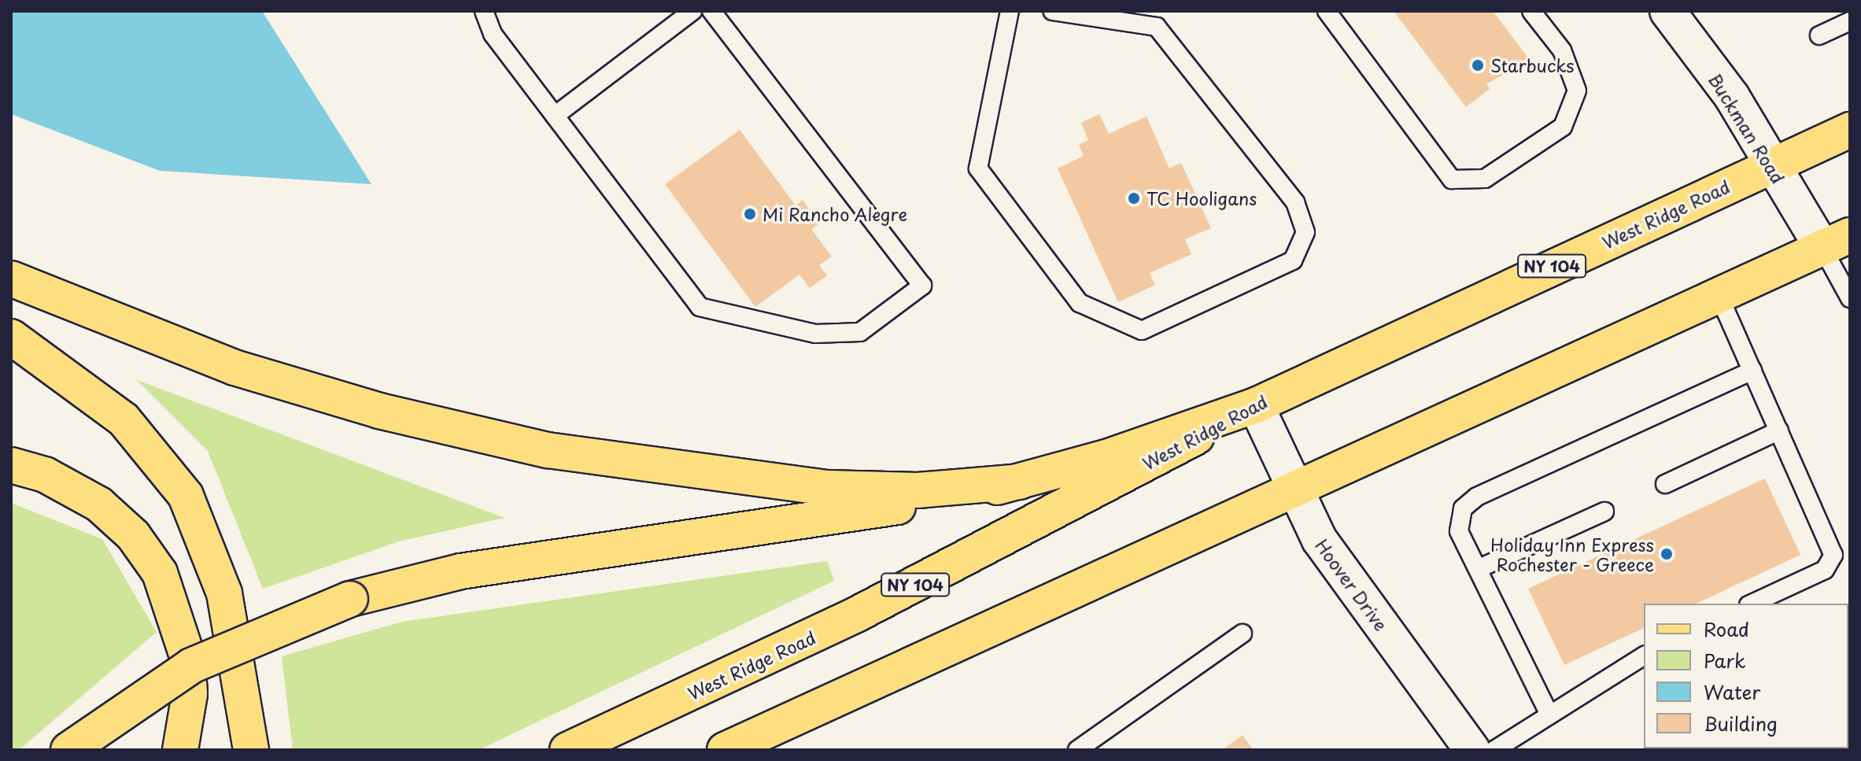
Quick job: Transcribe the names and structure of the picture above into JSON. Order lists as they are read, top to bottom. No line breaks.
{"streets":{"main road":["West Ridge Road","NY 104"],"street":["Buckman Road","Hoover Drive"]},"crossings":[["Buckman Road","West Ridge Road"],["West Ridge Road","Hoover Drive"]],"places":["Starbucks","TC Hooligans","Mi Rancho Alegre","Holiday Inn Express Rochester - Greece"],"legend":["Road","Park","Water","Building"]}
